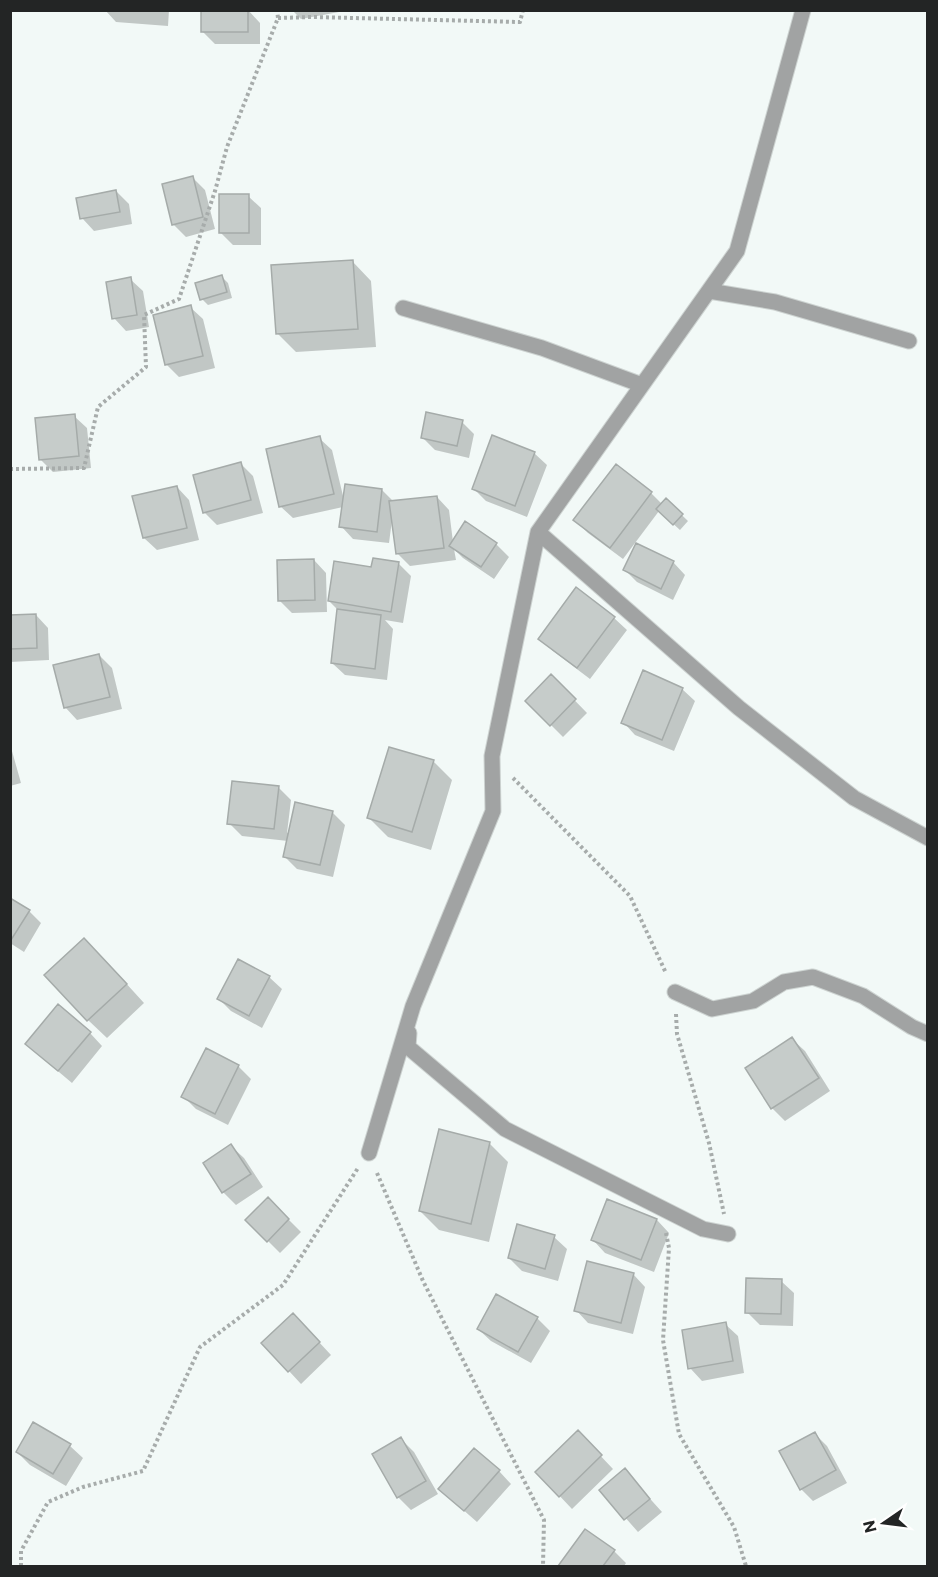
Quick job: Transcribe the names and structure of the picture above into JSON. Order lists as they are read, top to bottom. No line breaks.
{"north":"left"}
